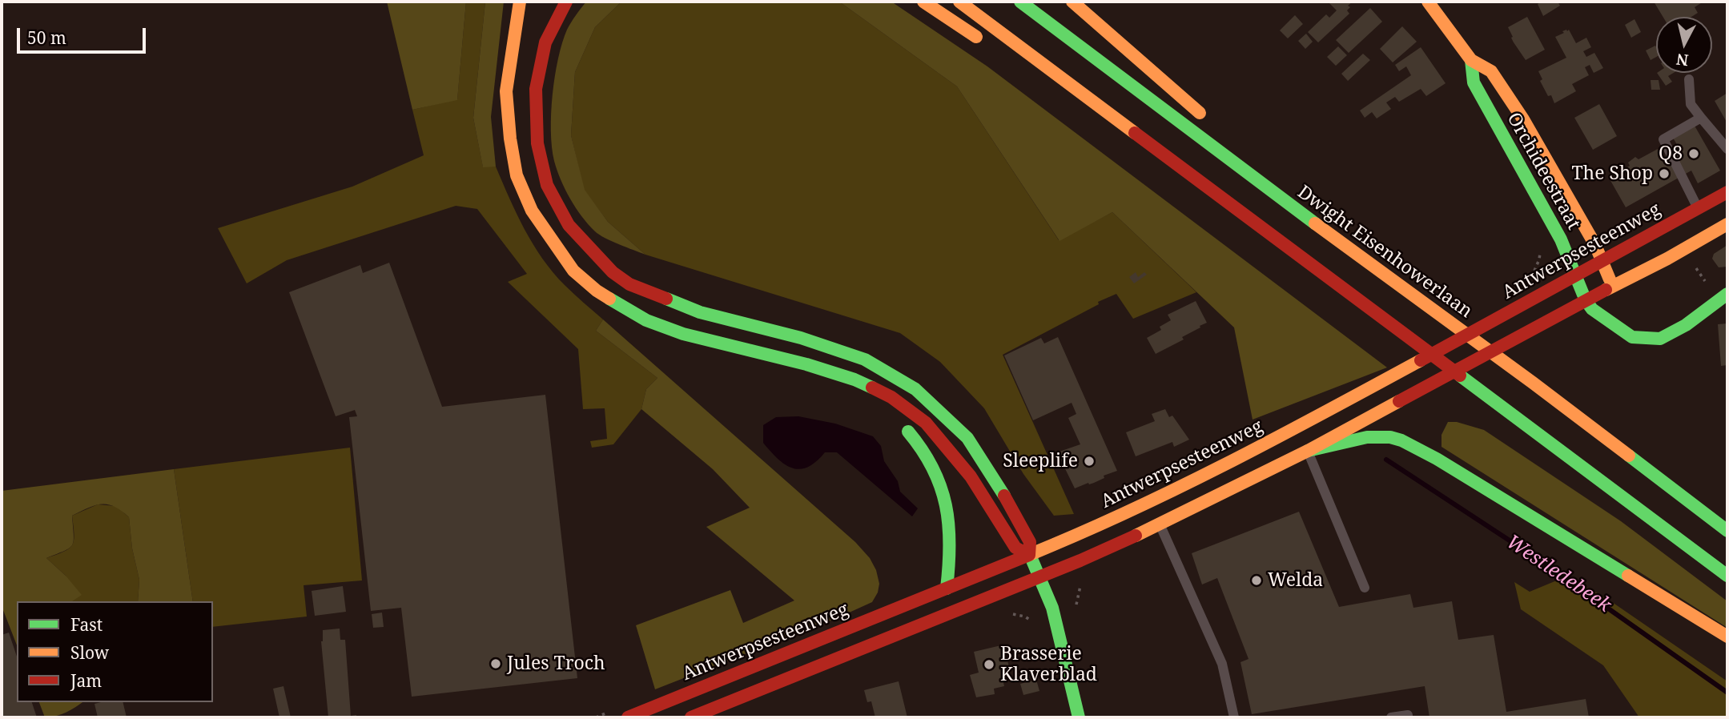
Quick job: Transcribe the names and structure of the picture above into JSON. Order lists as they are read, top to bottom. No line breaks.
{"streets":{"main road":["Orchideestraat","Antwerpsesteenweg","Dwight Eisenhowerlaan"]},"crossings":[["Orchideestraat","Antwerpsesteenweg"]],"water":["Westledebeek"],"places":["Q8","The Shop","Sleeplife","Welda","Jules Troch","Brasserie Klaverblad"],"legend":["Fast","Slow","Jam"],"scale_bar":"50 m","north":"bottom"}
